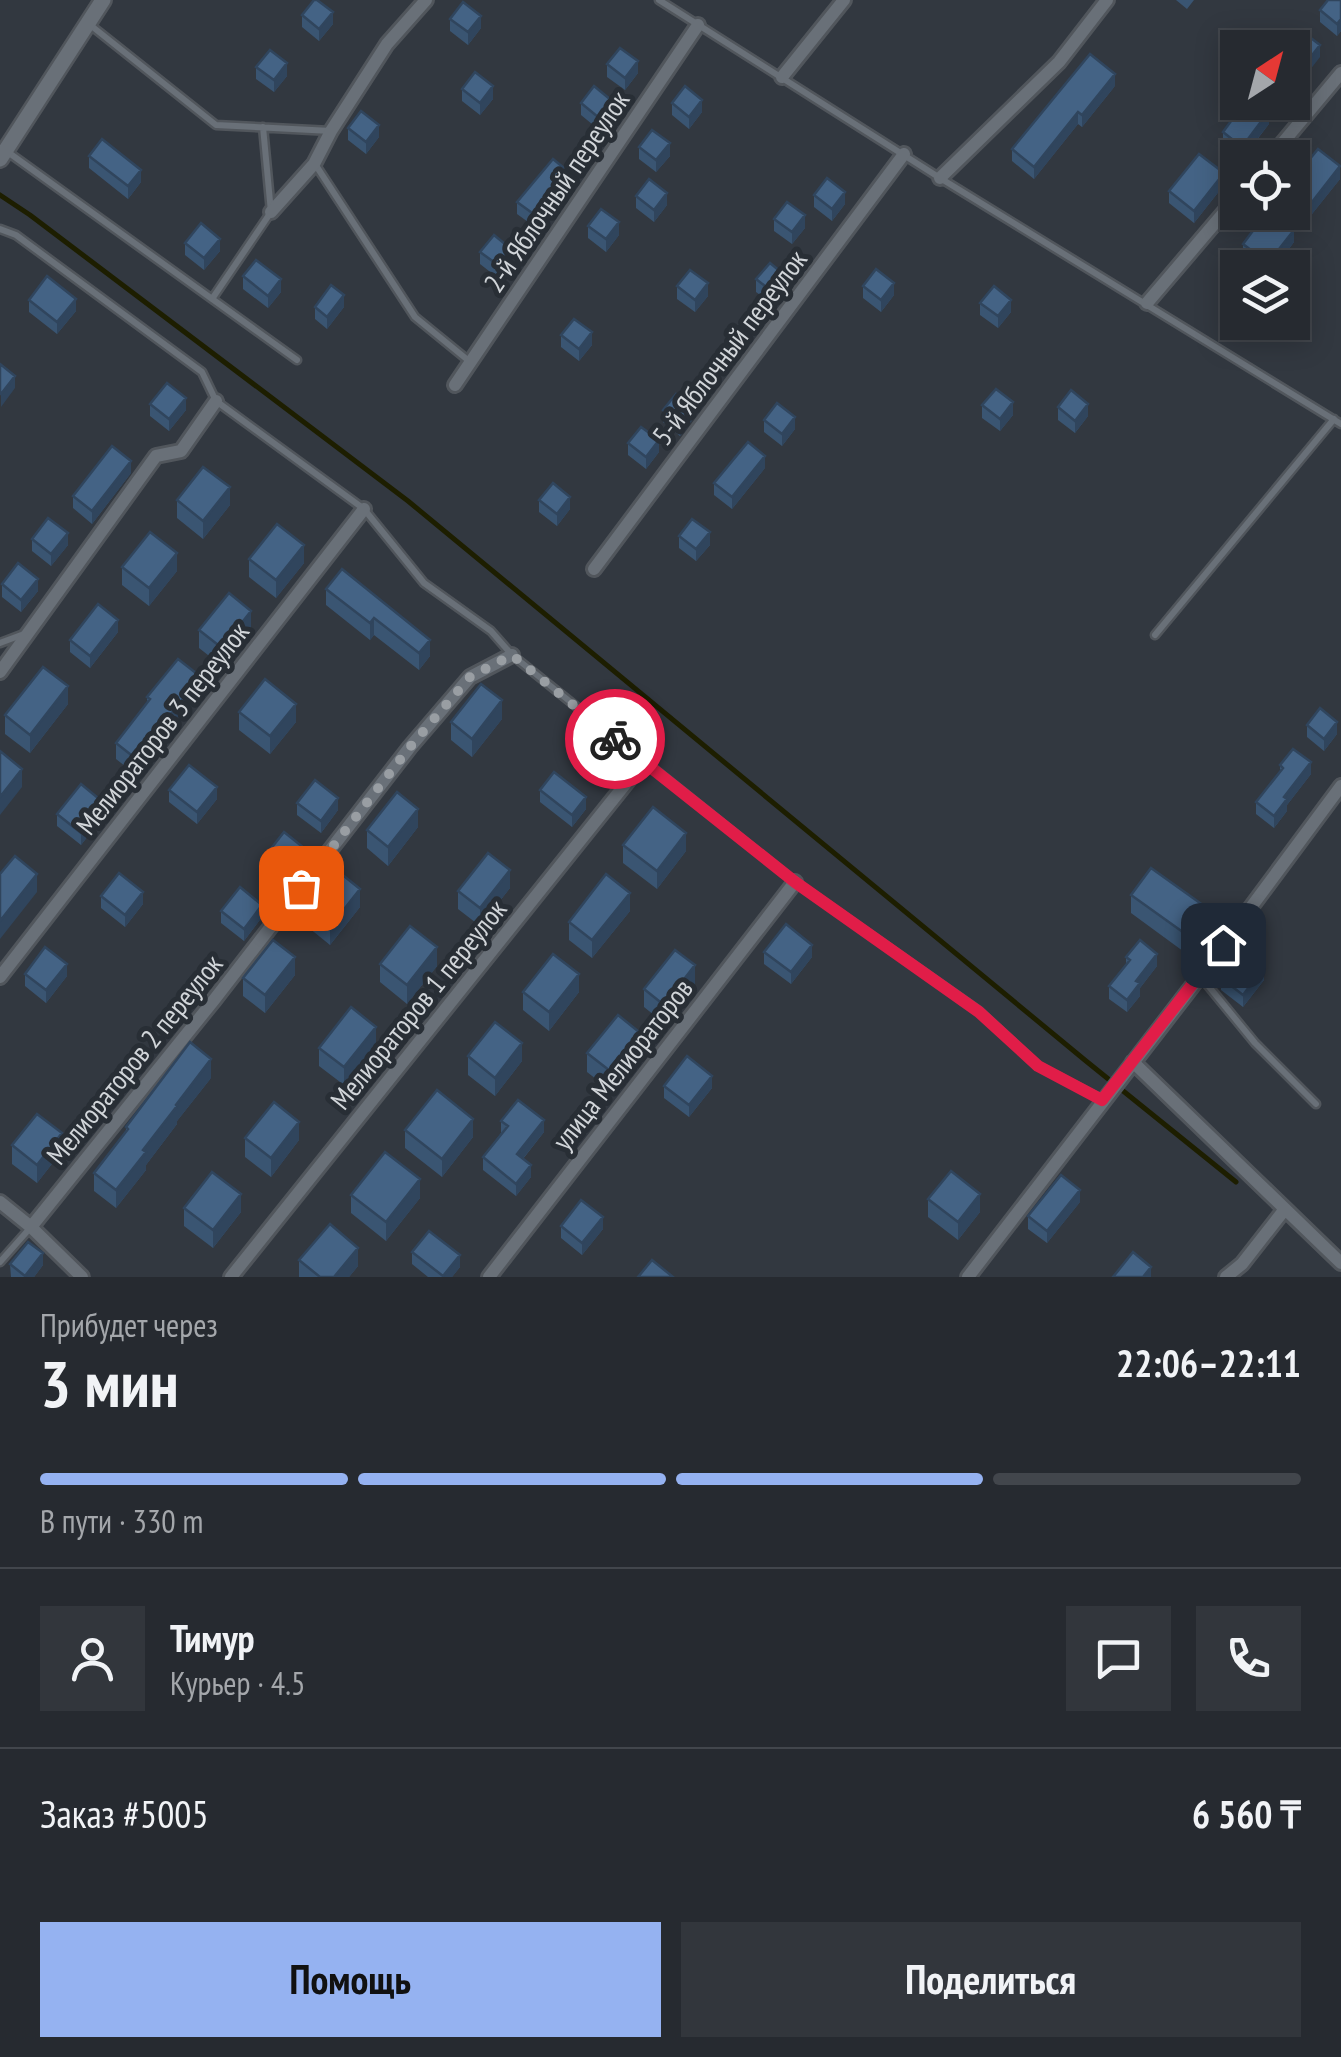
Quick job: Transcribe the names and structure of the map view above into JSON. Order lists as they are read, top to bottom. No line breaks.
{"streets":{"street":["2-й Яблочный переулок","5-й Яблочный переулок","Мелиораторов 3 переулок","Мелиораторов 1 переулок","Мелиораторов 2 переулок","улица Мелиораторов"]},"north":"top right","page":{"heading":["3 мин","Прибудет через","22:06–22:11"],"panel":["Тимур","Курьер · 4.5","Заказ #5005","6 560 ₸"],"bar":"В пути · 330 m","buttons":["Помощь","Поделиться"]}}
